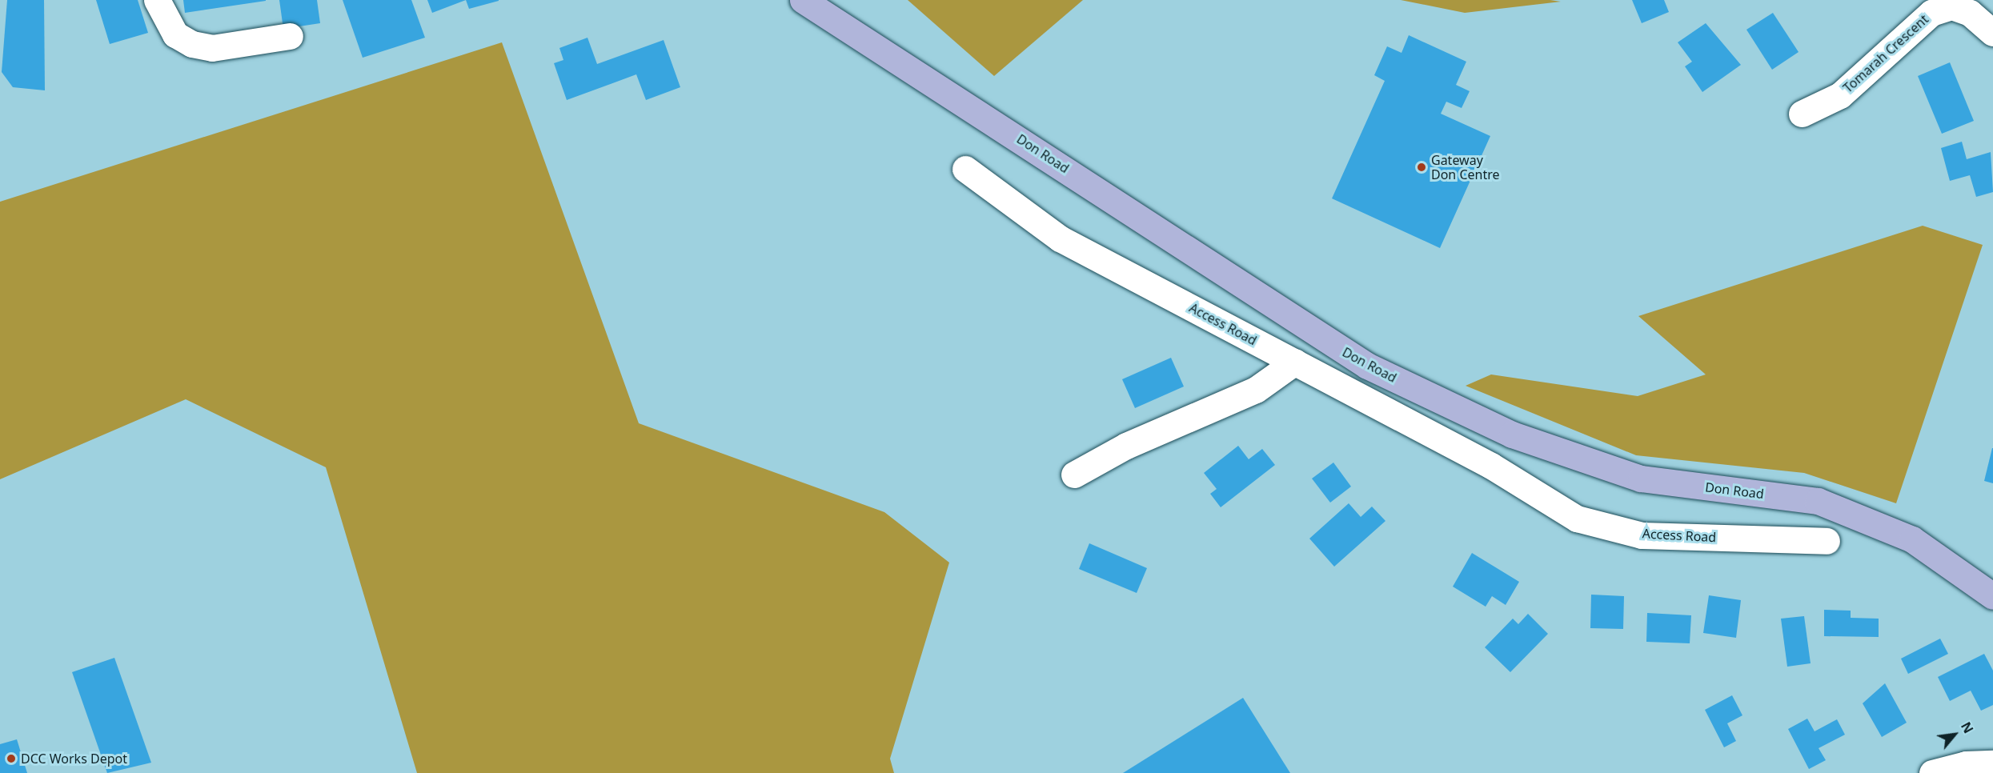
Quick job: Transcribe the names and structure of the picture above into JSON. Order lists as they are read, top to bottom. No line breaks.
{"streets":{"main road":["Don Road"],"street":["Tomarah Crescent","Access Road"]},"places":["Gateway Don Centre","DCC Works Depot"],"north":"top right"}
